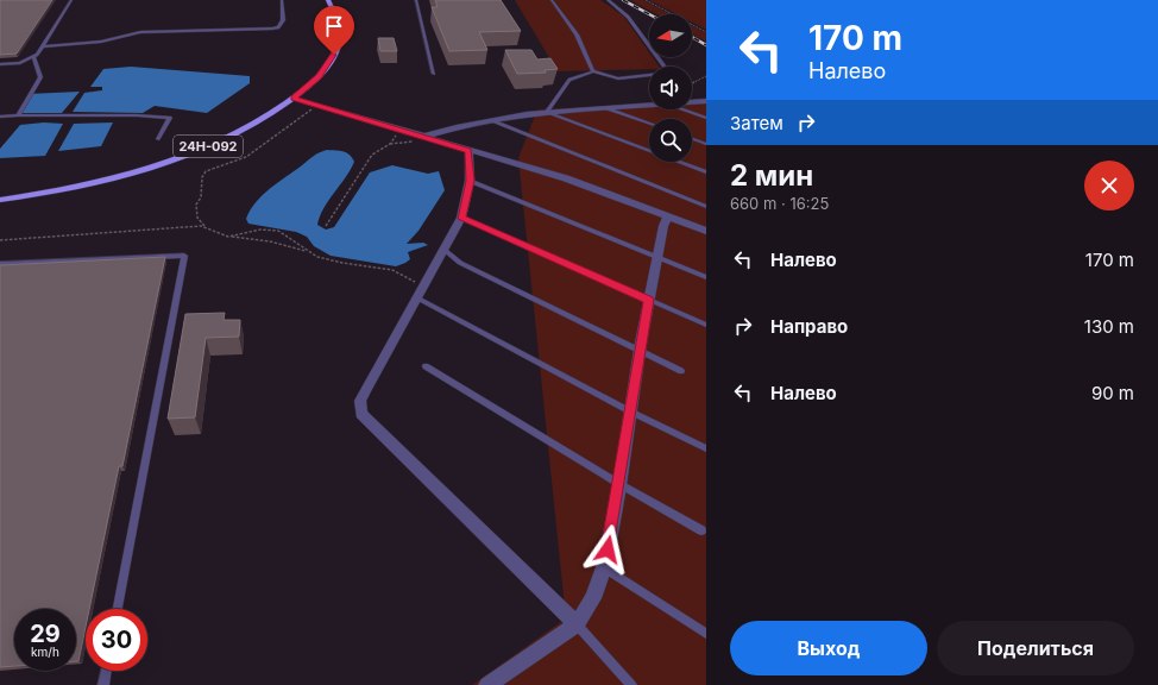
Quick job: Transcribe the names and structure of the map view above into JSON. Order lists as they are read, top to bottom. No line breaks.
{"streets":{"main road":["24Н-092"]},"north":"left","page":{"turn":["170 m","Налево"],"then":"Затем","heading":["2 мин","660 m · 16:25"],"list":[{"name":"Налево","value":"170 m"},{"name":"Направо","value":"130 m"},{"name":"Налево","value":"90 m"}],"speed":"29 km/h","limit":"30","buttons":["Выход","Поделиться"]}}
